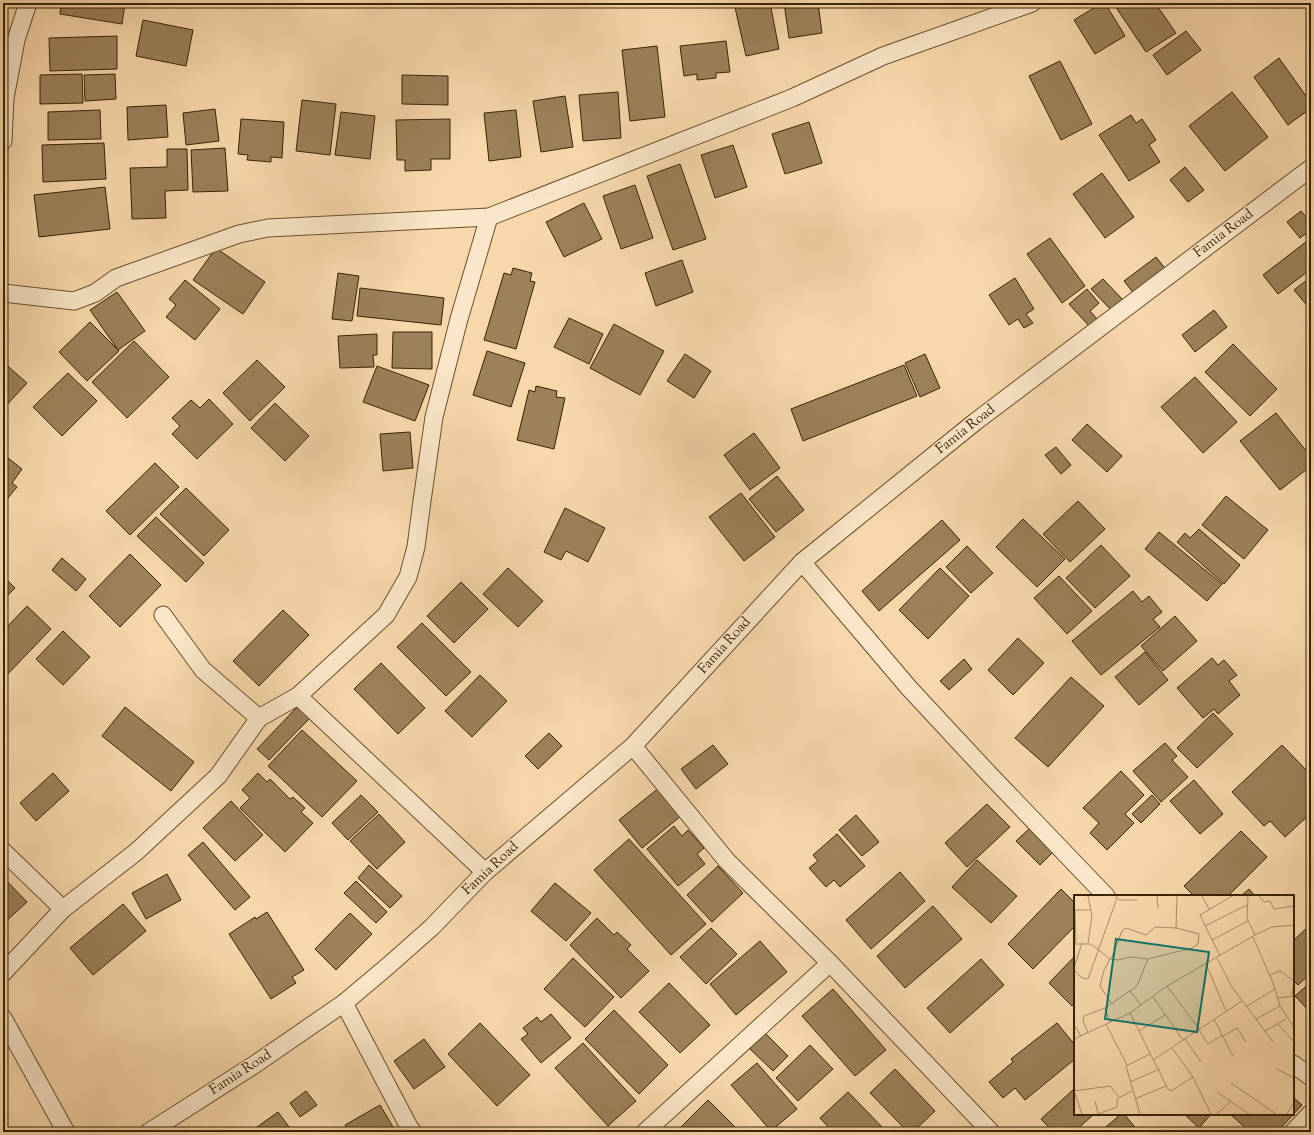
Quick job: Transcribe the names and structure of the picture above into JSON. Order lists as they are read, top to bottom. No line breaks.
{"streets":{"street":["Famia Road"]}}
